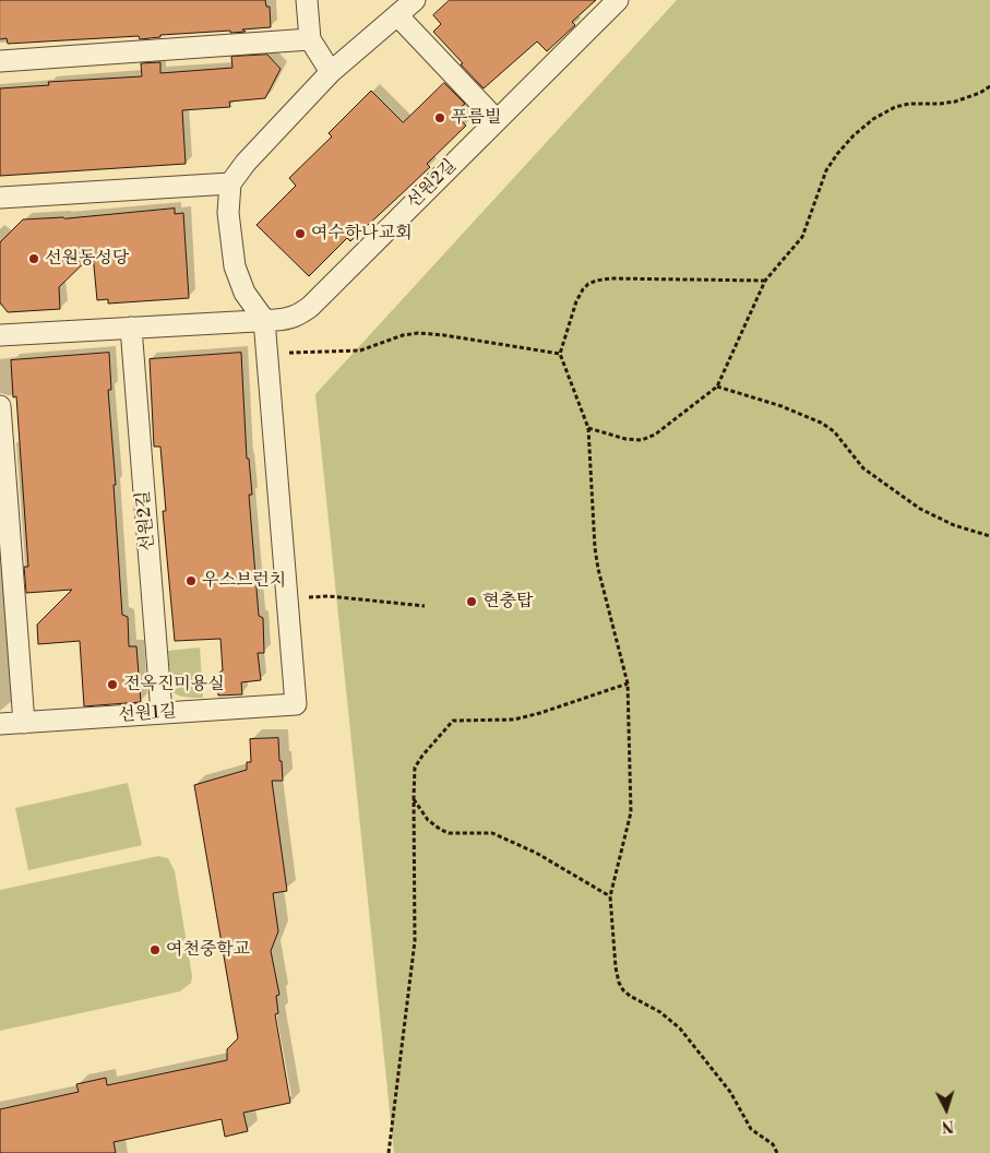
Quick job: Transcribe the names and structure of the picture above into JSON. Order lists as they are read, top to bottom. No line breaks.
{"streets":{"street":["선원2길","선원1길"]},"crossings":[["선원2길","선원1길"]],"places":["푸름빌","여수하나교회","선원동성당","우스브런치","현충탑","전옥진미용실","여천중학교"],"north":"bottom"}
